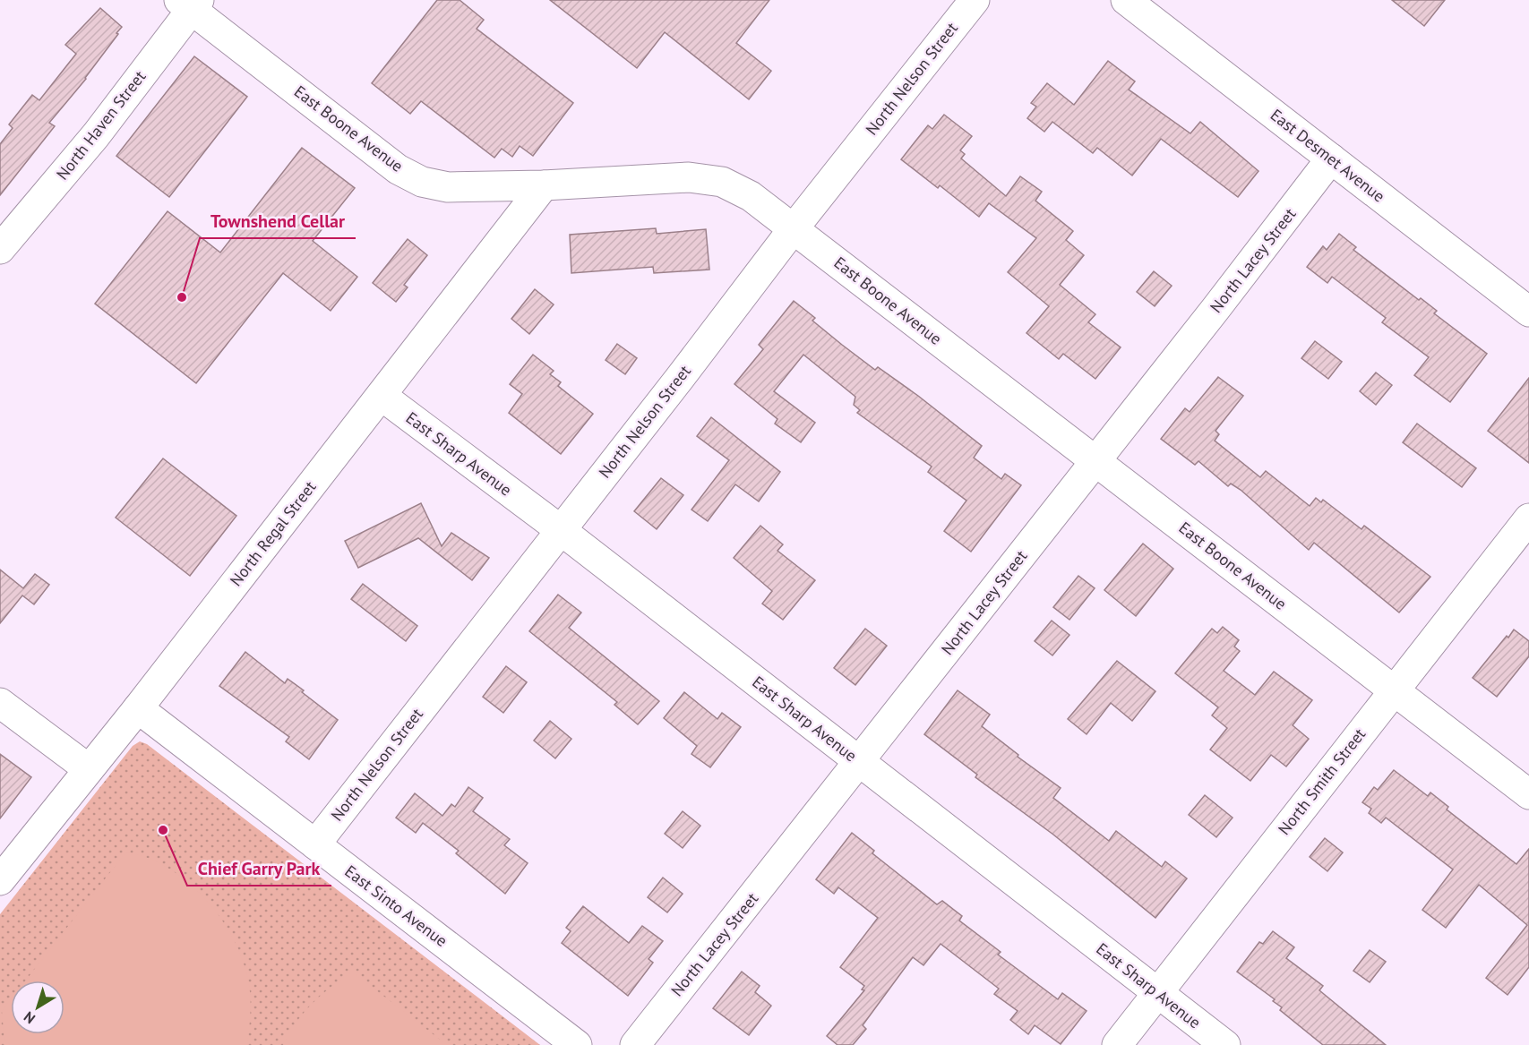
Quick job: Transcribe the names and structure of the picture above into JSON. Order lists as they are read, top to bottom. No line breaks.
{"streets":{"street":["North Nelson Street","North Haven Street","East Boone Avenue","East Desmet Avenue","North Lacey Street","East Sharp Avenue","North Regal Street","North Smith Street","East Sinto Avenue"]},"crossings":[["North Nelson Street","East Boone Avenue"],["North Nelson Street","East Sharp Avenue"],["North Nelson Street","East Sinto Avenue"],["North Haven Street","East Boone Avenue"],["East Boone Avenue","North Lacey Street"],["East Boone Avenue","North Regal Street"],["East Boone Avenue","North Smith Street"],["East Desmet Avenue","North Lacey Street"],["North Lacey Street","East Sharp Avenue"],["East Sharp Avenue","North Regal Street"],["East Sharp Avenue","North Smith Street"],["North Regal Street","East Sinto Avenue"]],"places":["Townshend Cellar","Chief Garry Park"],"north":"bottom left"}
